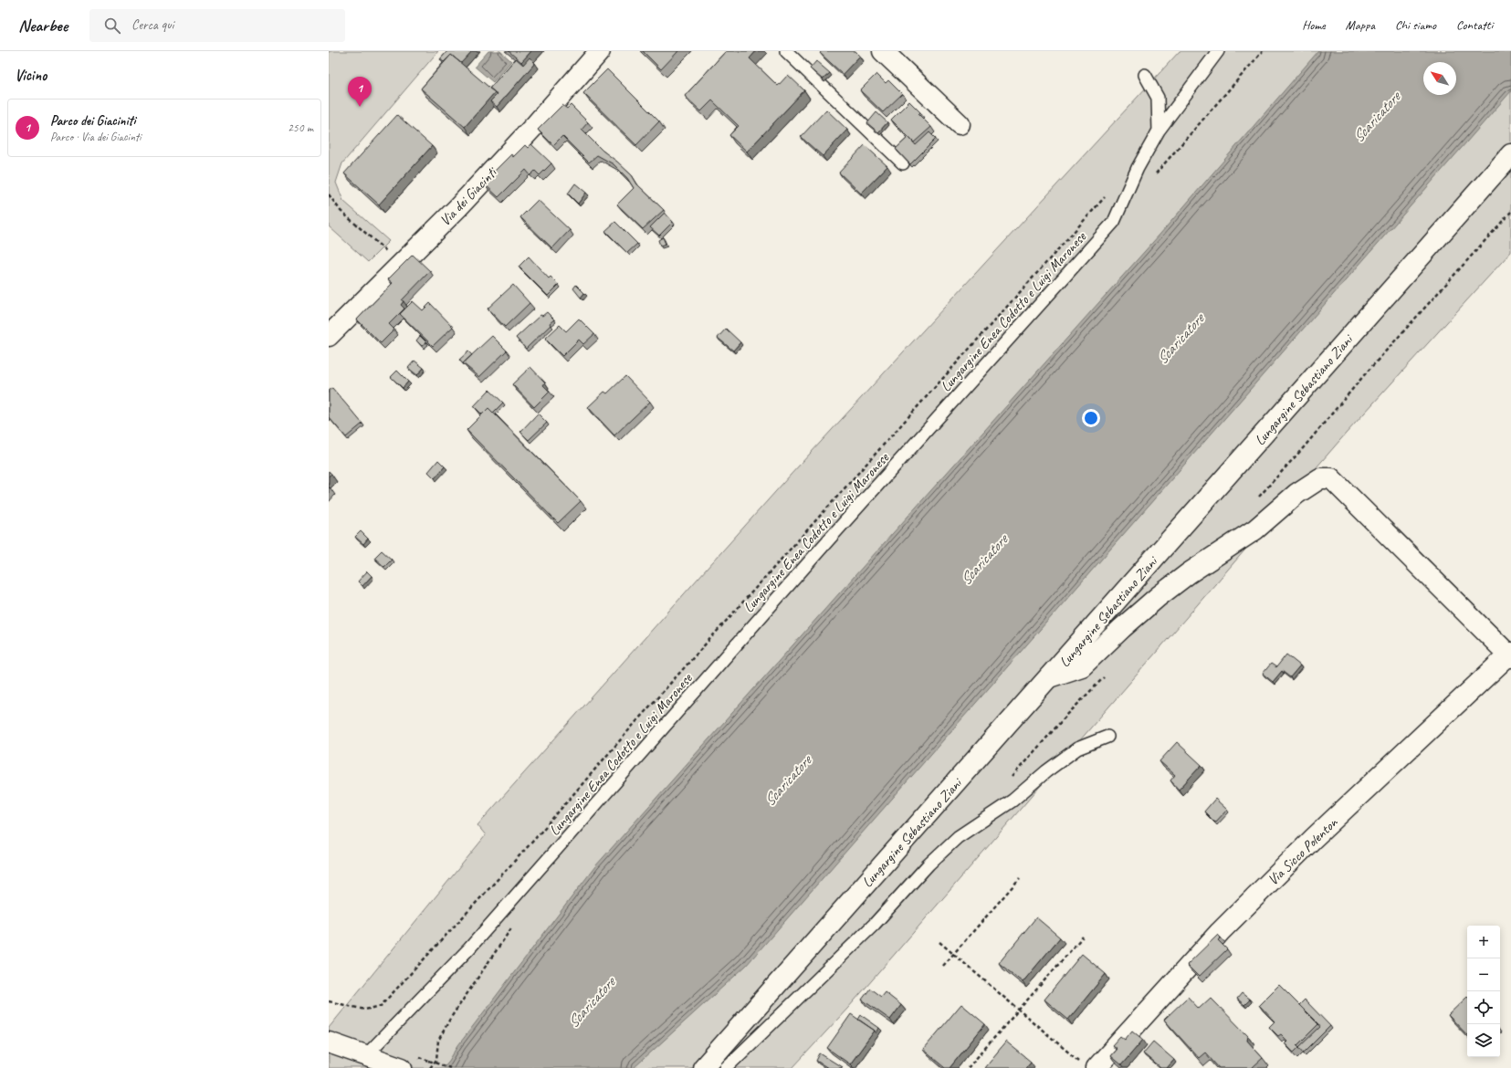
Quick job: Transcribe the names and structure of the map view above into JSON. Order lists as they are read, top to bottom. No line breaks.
{"streets":{"street":["Via dei Giacinti","Lungargine Sebastiano Ziani","Via Sicco Polenton"],"lane":["Lungargine Enea Codotto e Luigi Maronese"]},"water":["Scaricatore"],"north":"top left","page":{"header":"Nearbee","search":"Cerca qui","nav":["Home","Mappa","Chi siamo","Contatti"],"heading":"Vicino","pins":"1","list":[{"mark":"1","name":"Parco dei Giaciniti","note":"Parco · Via dei Giacinti","value":"250 m"}],"map_buttons":["+","−"]}}
